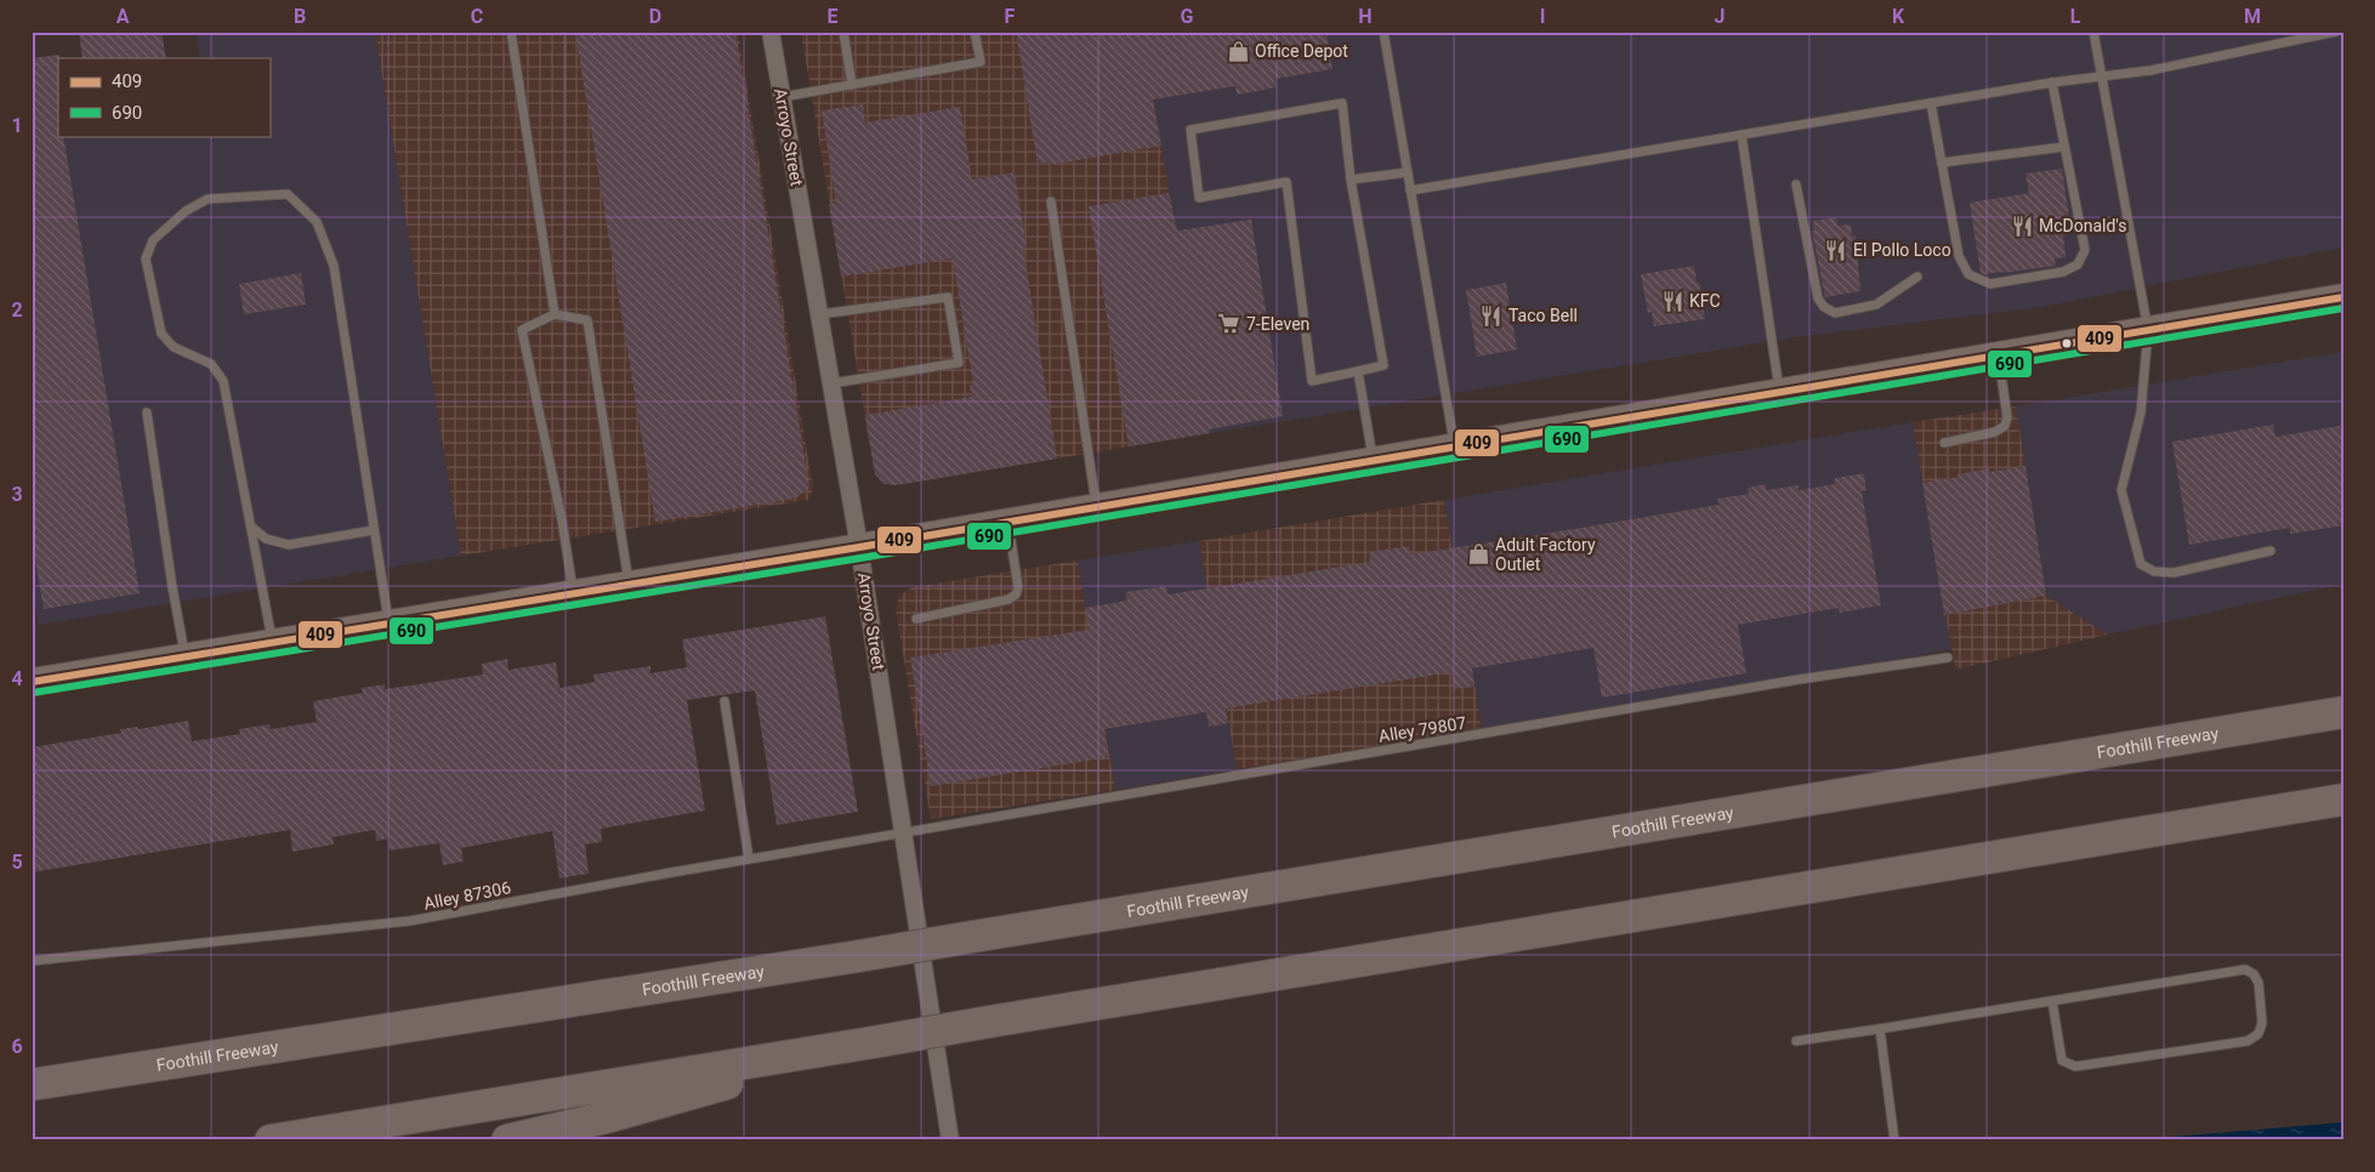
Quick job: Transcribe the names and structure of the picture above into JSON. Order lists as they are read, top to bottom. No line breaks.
{"streets":{"highway":["Foothill Freeway"],"street":["Arroyo Street"],"lane":["Alley 79807","Alley 87306"]},"crossings":[["Arroyo Street","Alley 79807"],["Arroyo Street","Alley 87306"],["Alley 79807","Alley 87306"]],"places":{"shop":["Office Depot","Adult Factory Outlet"],"restaurant":["McDonald's","El Pollo Loco","KFC","Taco Bell"],"supermarket":["7-Eleven"]},"lines":["transit line 409","transit line 690"],"legend":["409","690"],"grid":{"columns":["A","B","C","D","E","F","G","H","I","J","K","L","M"],"rows":["1","2","3","4","5","6"]}}
